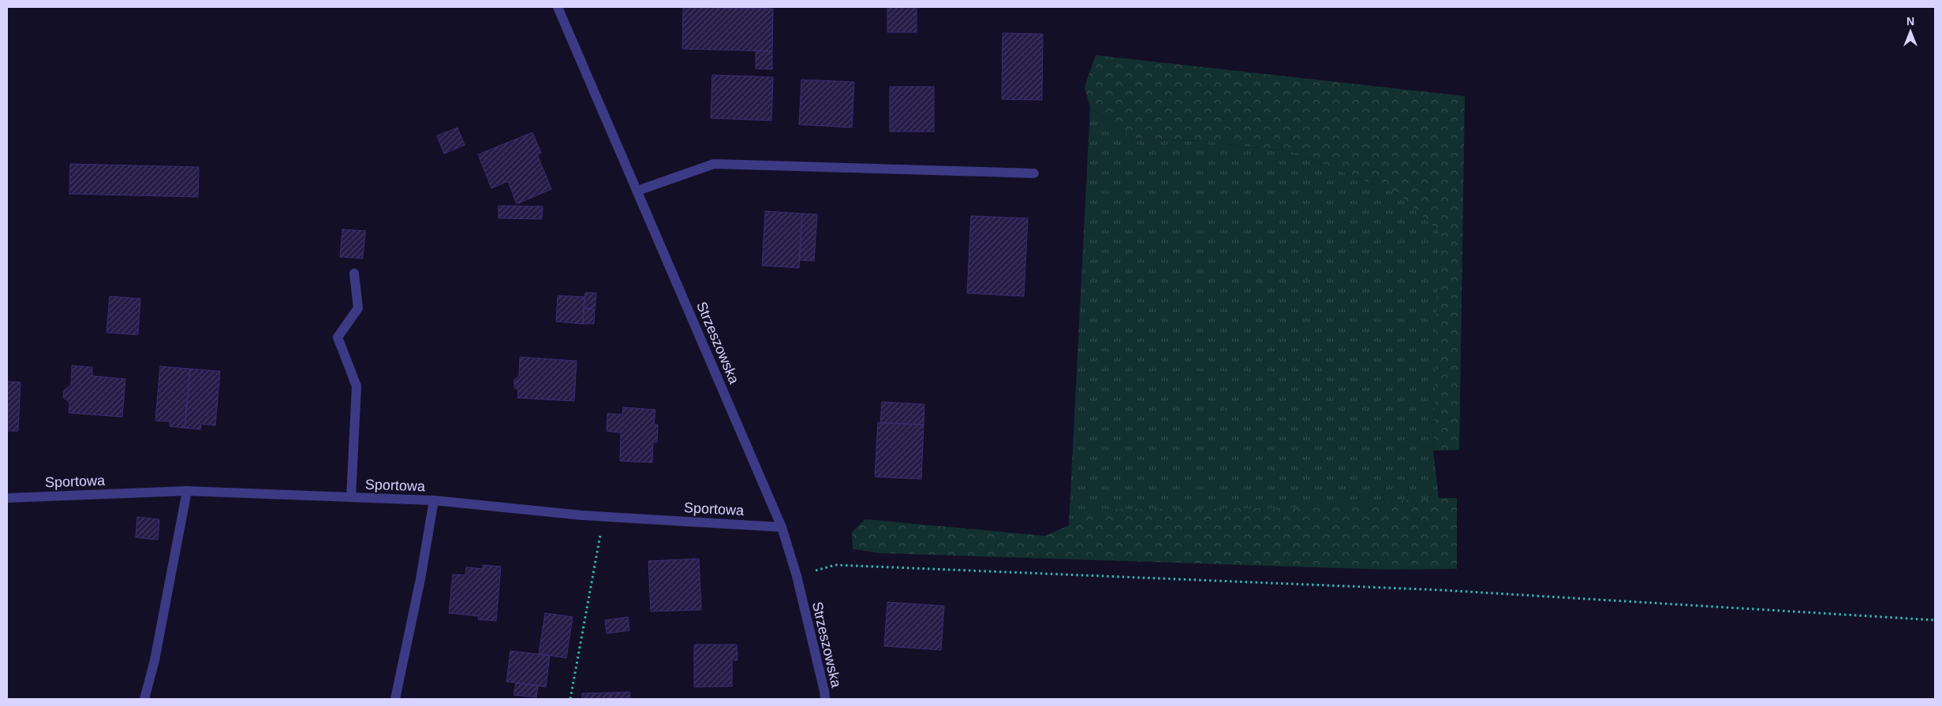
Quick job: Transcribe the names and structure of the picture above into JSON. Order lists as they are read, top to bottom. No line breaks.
{"streets":{"street":["Strzeszowska","Sportowa"]},"crossings":[["Strzeszowska","Sportowa"]],"north":"top"}
